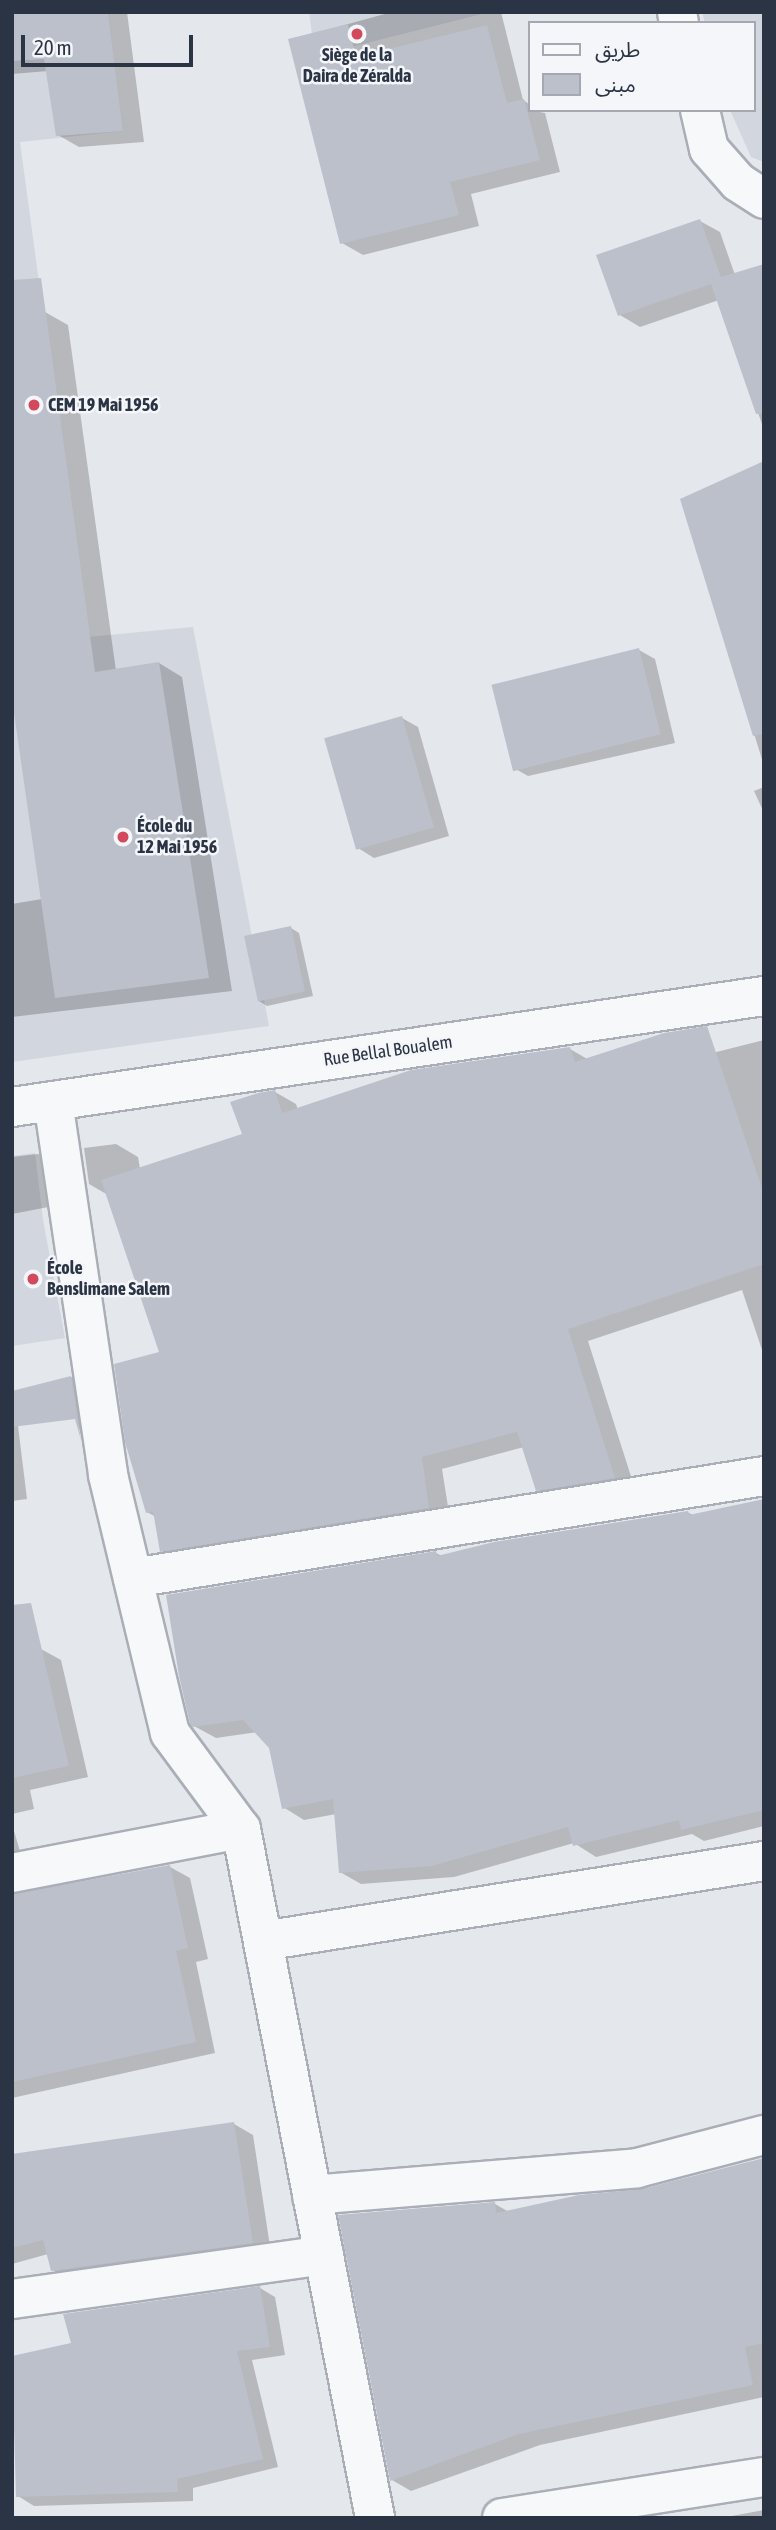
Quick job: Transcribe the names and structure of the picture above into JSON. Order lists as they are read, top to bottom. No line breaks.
{"streets":{"street":["Rue Bellal Boualem"]},"places":["Siège de la Daira de Zéralda","CEM 19 Mai 1956","École du 12 Mai 1956","École Benslimane Salem"],"legend":["طريق","مبنى"],"scale_bar":"20 m"}
